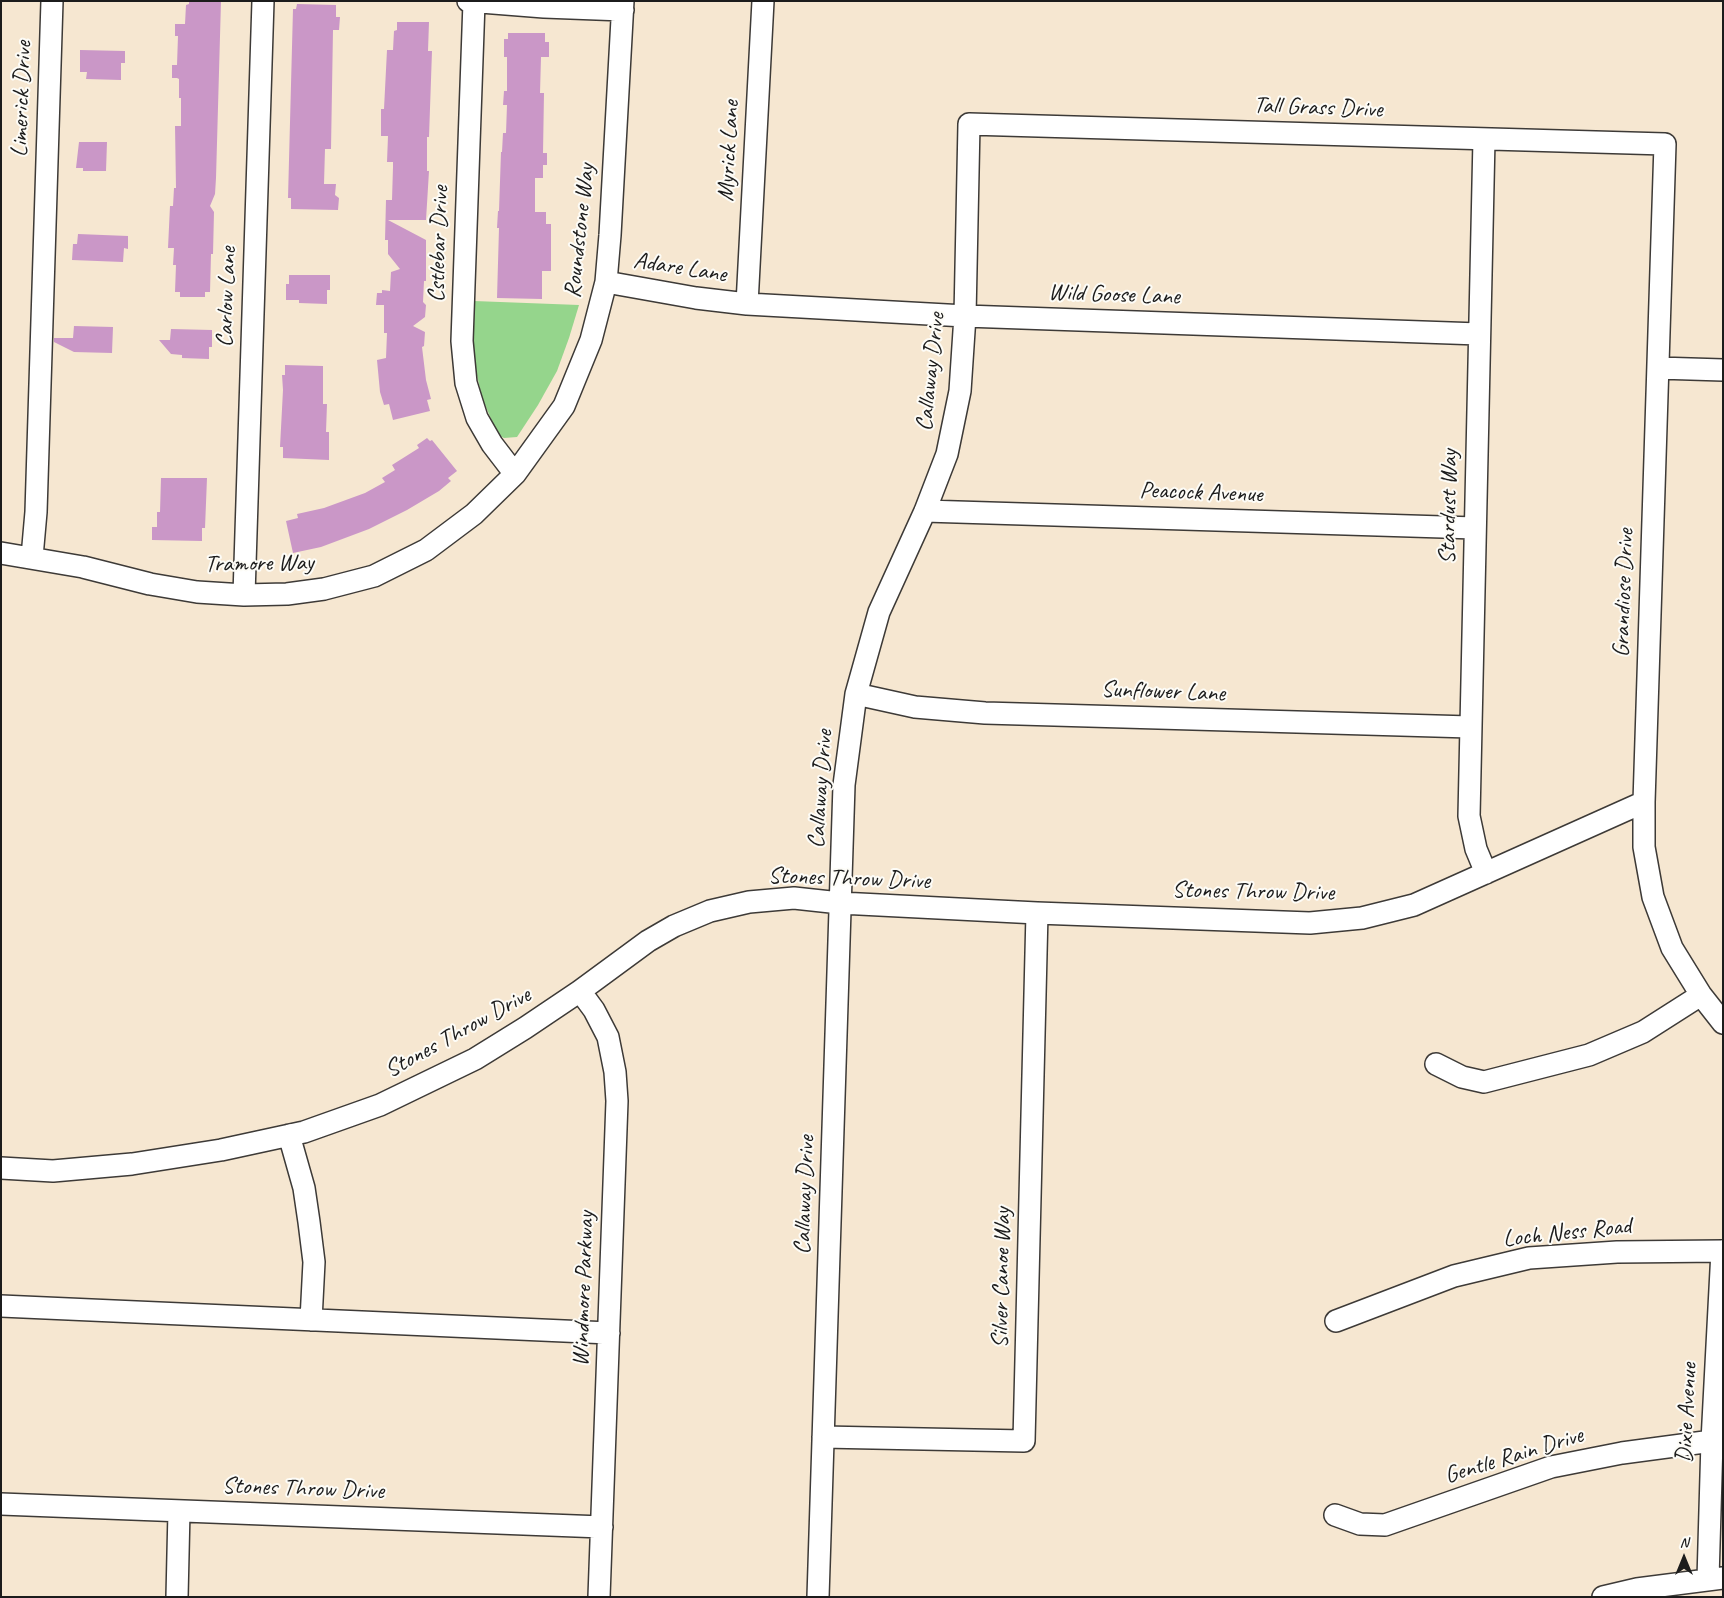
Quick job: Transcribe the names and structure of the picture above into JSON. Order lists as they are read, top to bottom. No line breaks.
{"streets":{"street":["Limerick Drive","Tall Grass Drive","Myrick Lane","Roundstone Way","Cstlebar Drive","Adare Lane","Wild Goose Lane","Carlow Lane","Callaway Drive","Peacock Avenue","Stardust Way","Tramore Way","Grandiose Drive","Sunflower Lane","Stones Throw Drive","Loch Ness Road","Silver Canoe Way","Windmore Parkway","Dixie Avenue","Gentle Rain Drive"]},"crossings":[["Limerick Drive","Tramore Way"],["Tall Grass Drive","Callaway Drive"],["Tall Grass Drive","Stardust Way"],["Tall Grass Drive","Grandiose Drive"],["Myrick Lane","Adare Lane"],["Myrick Lane","Wild Goose Lane"],["Roundstone Way","Cstlebar Drive"],["Roundstone Way","Adare Lane"],["Roundstone Way","Tramore Way"],["Cstlebar Drive","Tramore Way"],["Adare Lane","Wild Goose Lane"],["Wild Goose Lane","Callaway Drive"],["Wild Goose Lane","Stardust Way"],["Carlow Lane","Tramore Way"],["Callaway Drive","Peacock Avenue"],["Callaway Drive","Sunflower Lane"],["Callaway Drive","Stones Throw Drive"],["Callaway Drive","Silver Canoe Way"],["Peacock Avenue","Stardust Way"],["Stardust Way","Sunflower Lane"],["Stardust Way","Stones Throw Drive"],["Grandiose Drive","Stones Throw Drive"],["Stones Throw Drive","Silver Canoe Way"],["Stones Throw Drive","Windmore Parkway"],["Loch Ness Road","Dixie Avenue"],["Dixie Avenue","Gentle Rain Drive"]],"north":"top"}
